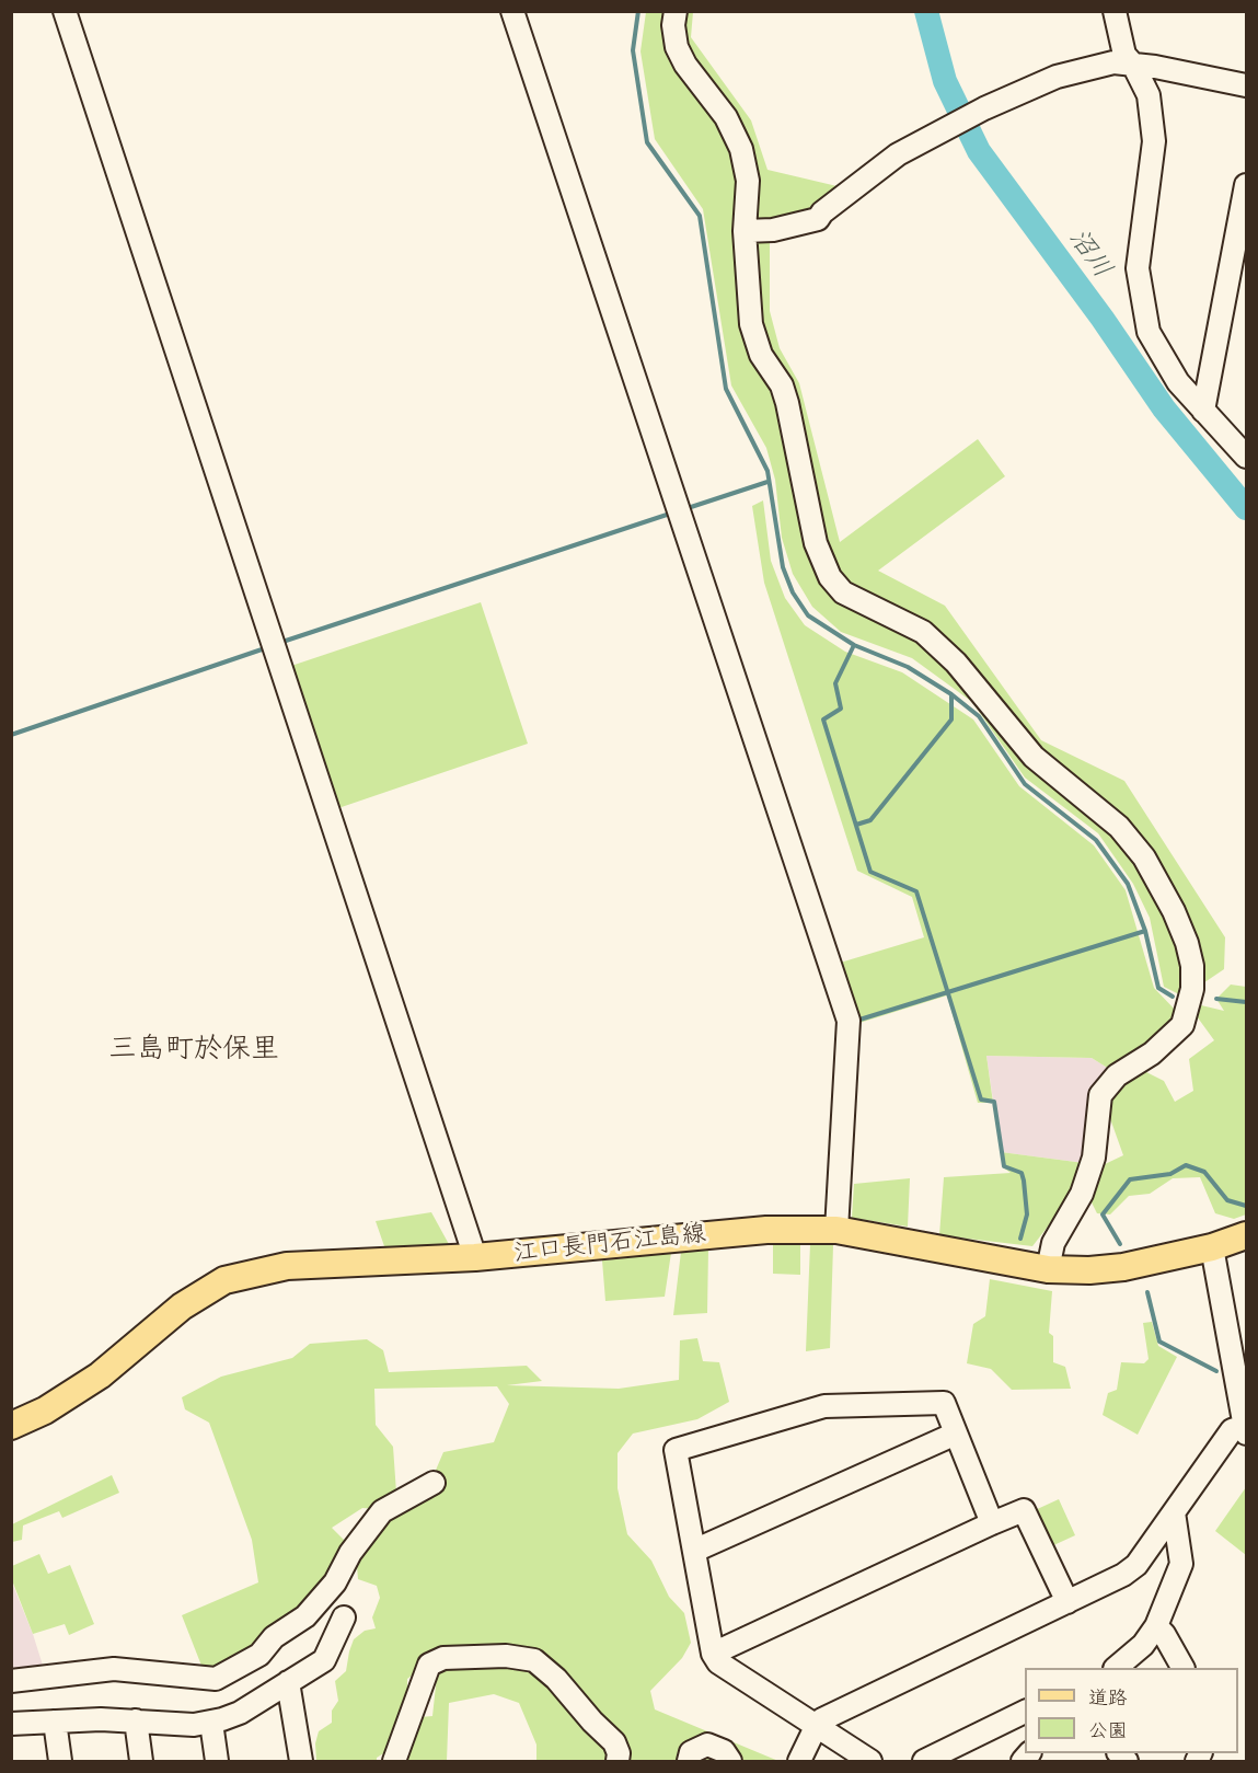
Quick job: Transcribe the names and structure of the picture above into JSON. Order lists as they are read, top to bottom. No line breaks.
{"streets":{"main road":["江口長門石江島線"]},"districts":["三島町於保里"],"water":["沼川"],"legend":["道路","公園"]}
